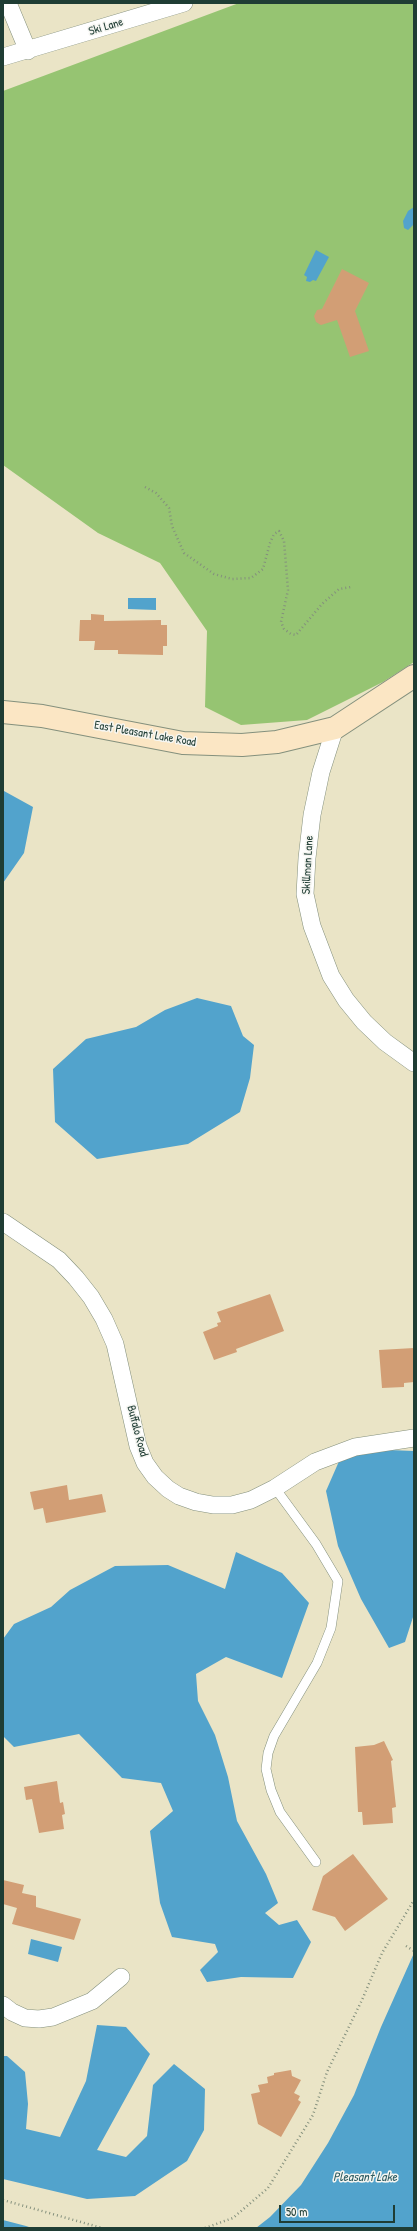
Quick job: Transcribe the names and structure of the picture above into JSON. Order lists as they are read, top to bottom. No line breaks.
{"streets":{"street":["Ski Lane","East Pleasant Lake Road","Skillman Lane","Buffalo Road"]},"crossings":[["East Pleasant Lake Road","Skillman Lane"]],"water":["Pleasant Lake"],"scale_bar":"50 m"}
